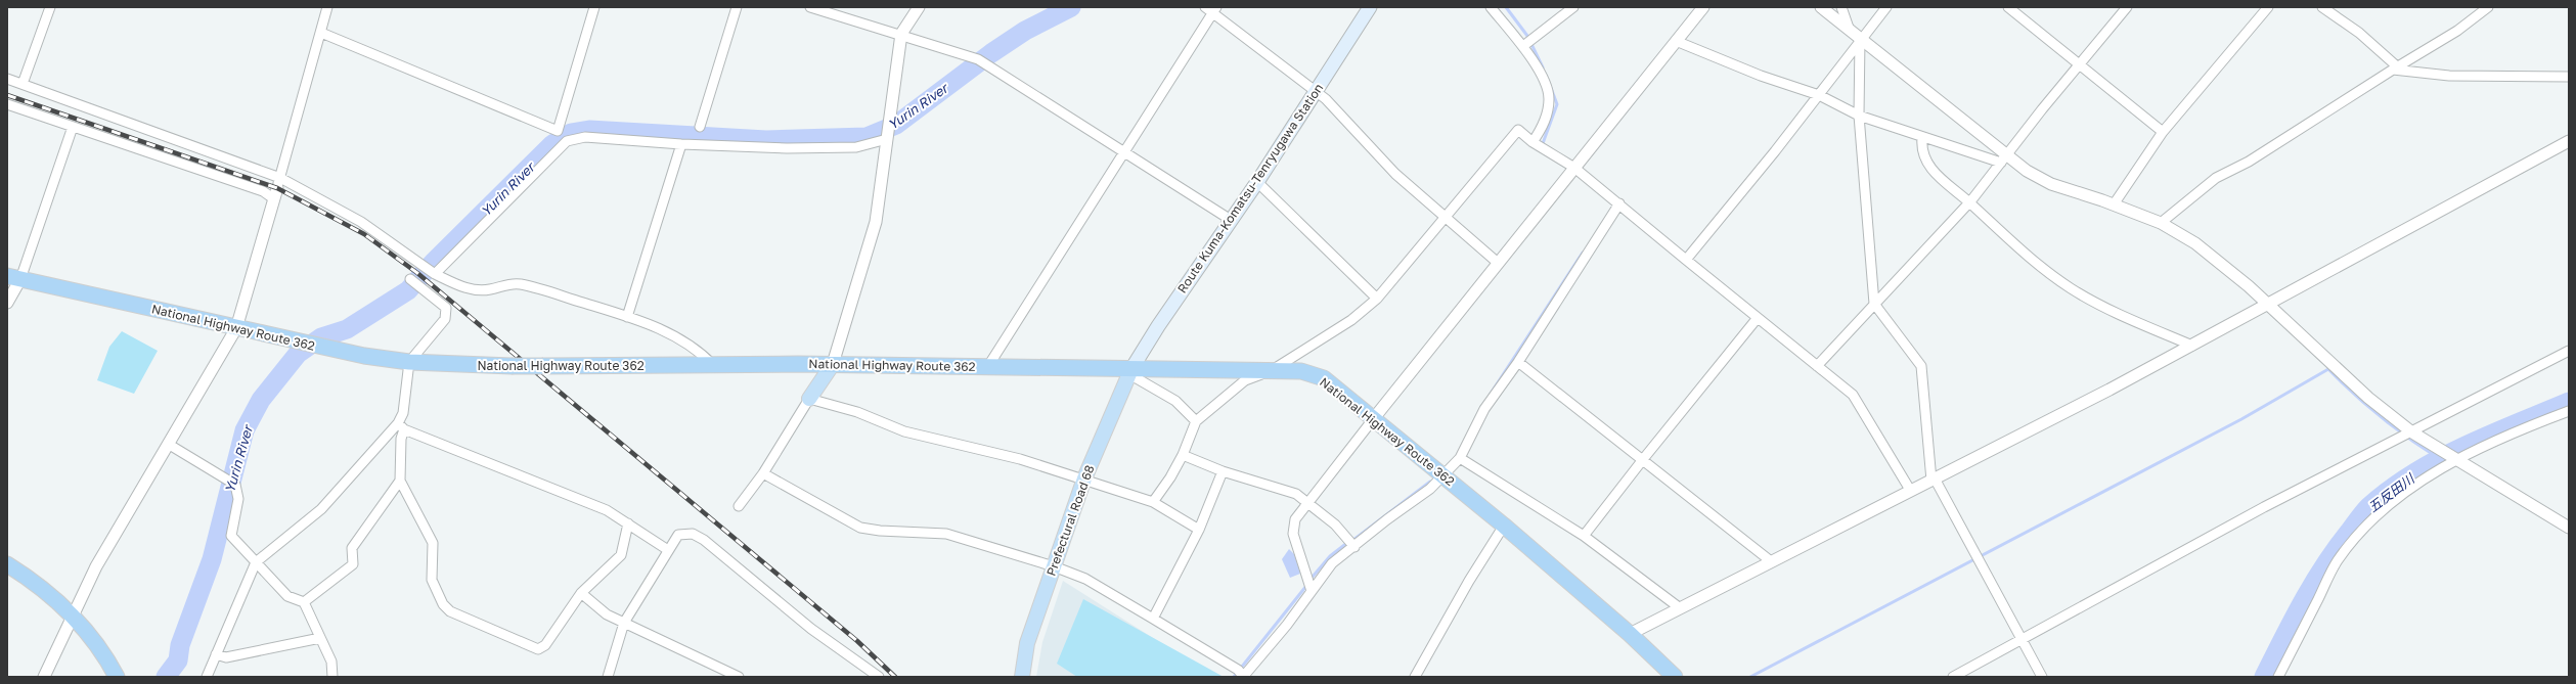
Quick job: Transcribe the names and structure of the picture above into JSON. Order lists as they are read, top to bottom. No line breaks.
{"streets":{"highway":["National Highway Route 362"],"main road":["Route Kuma-Komatsu-Tenryugawa Station","Prefectural Road 68"]},"crossings":[["Route Kuma-Komatsu-Tenryugawa Station","National Highway Route 362"],["Route Kuma-Komatsu-Tenryugawa Station","Prefectural Road 68"],["National Highway Route 362","Prefectural Road 68"]],"water":["Yurin River","五反田川"]}
